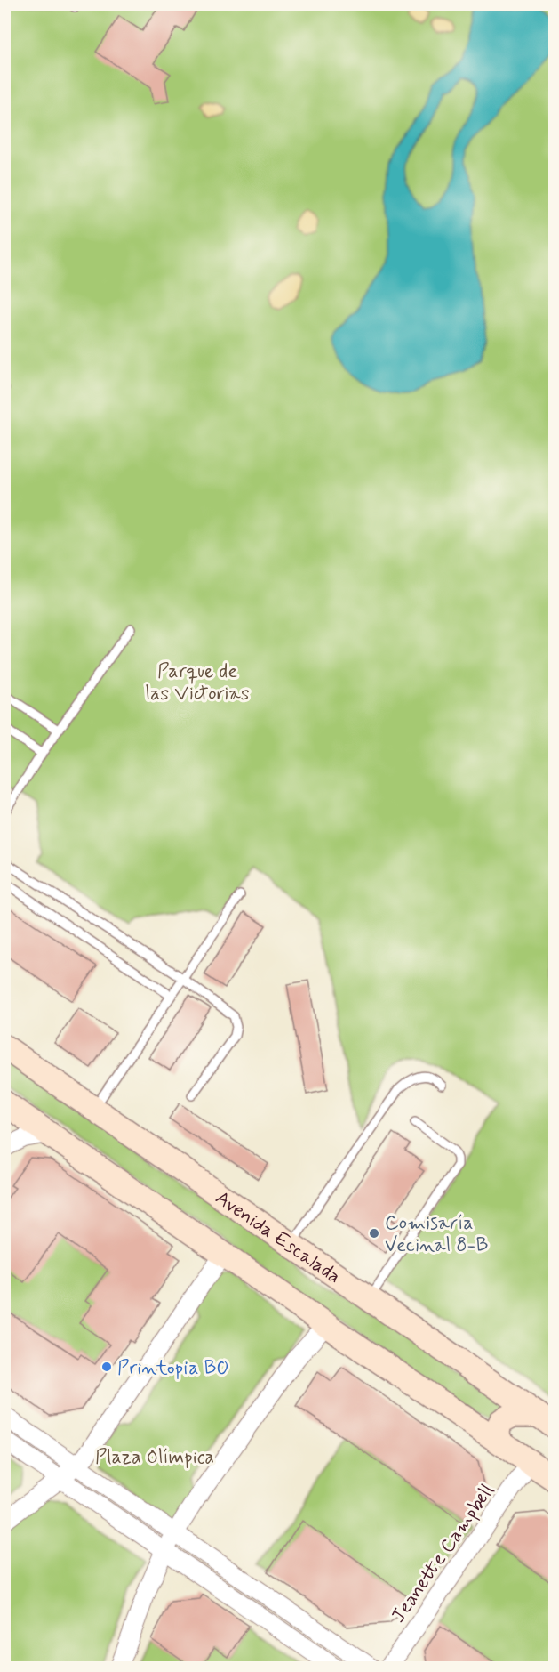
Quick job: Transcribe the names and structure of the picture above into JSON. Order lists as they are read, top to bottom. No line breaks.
{"streets":{"main road":["Avenida Escalada"],"street":["Jeanette Campbell"]},"parks":["Parque de las Victorias","Plaza Olímpica"],"places":["Comisaría Vecinal 8-B","Printopia BO"]}
